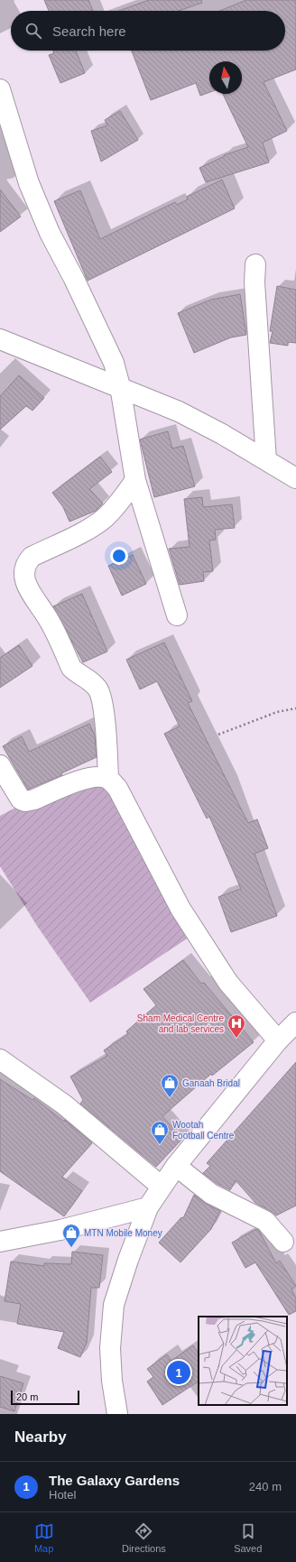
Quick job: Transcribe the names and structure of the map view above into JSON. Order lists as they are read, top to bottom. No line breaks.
{"places":{"hospital":["Sham Medical Centre and lab services"],"shop":["Ganaah Bridal","Wootah Football Centre","MTN Mobile Money"]},"scale_bar":"20 m","north":"top","page":{"search":"Search here","pins":"1","scale":"20 m","heading":"Nearby","list":[{"mark":"1","name":"The Galaxy Gardens","note":"Hotel","value":"240 m"}],"nav":["Map","Directions","Saved"]}}
